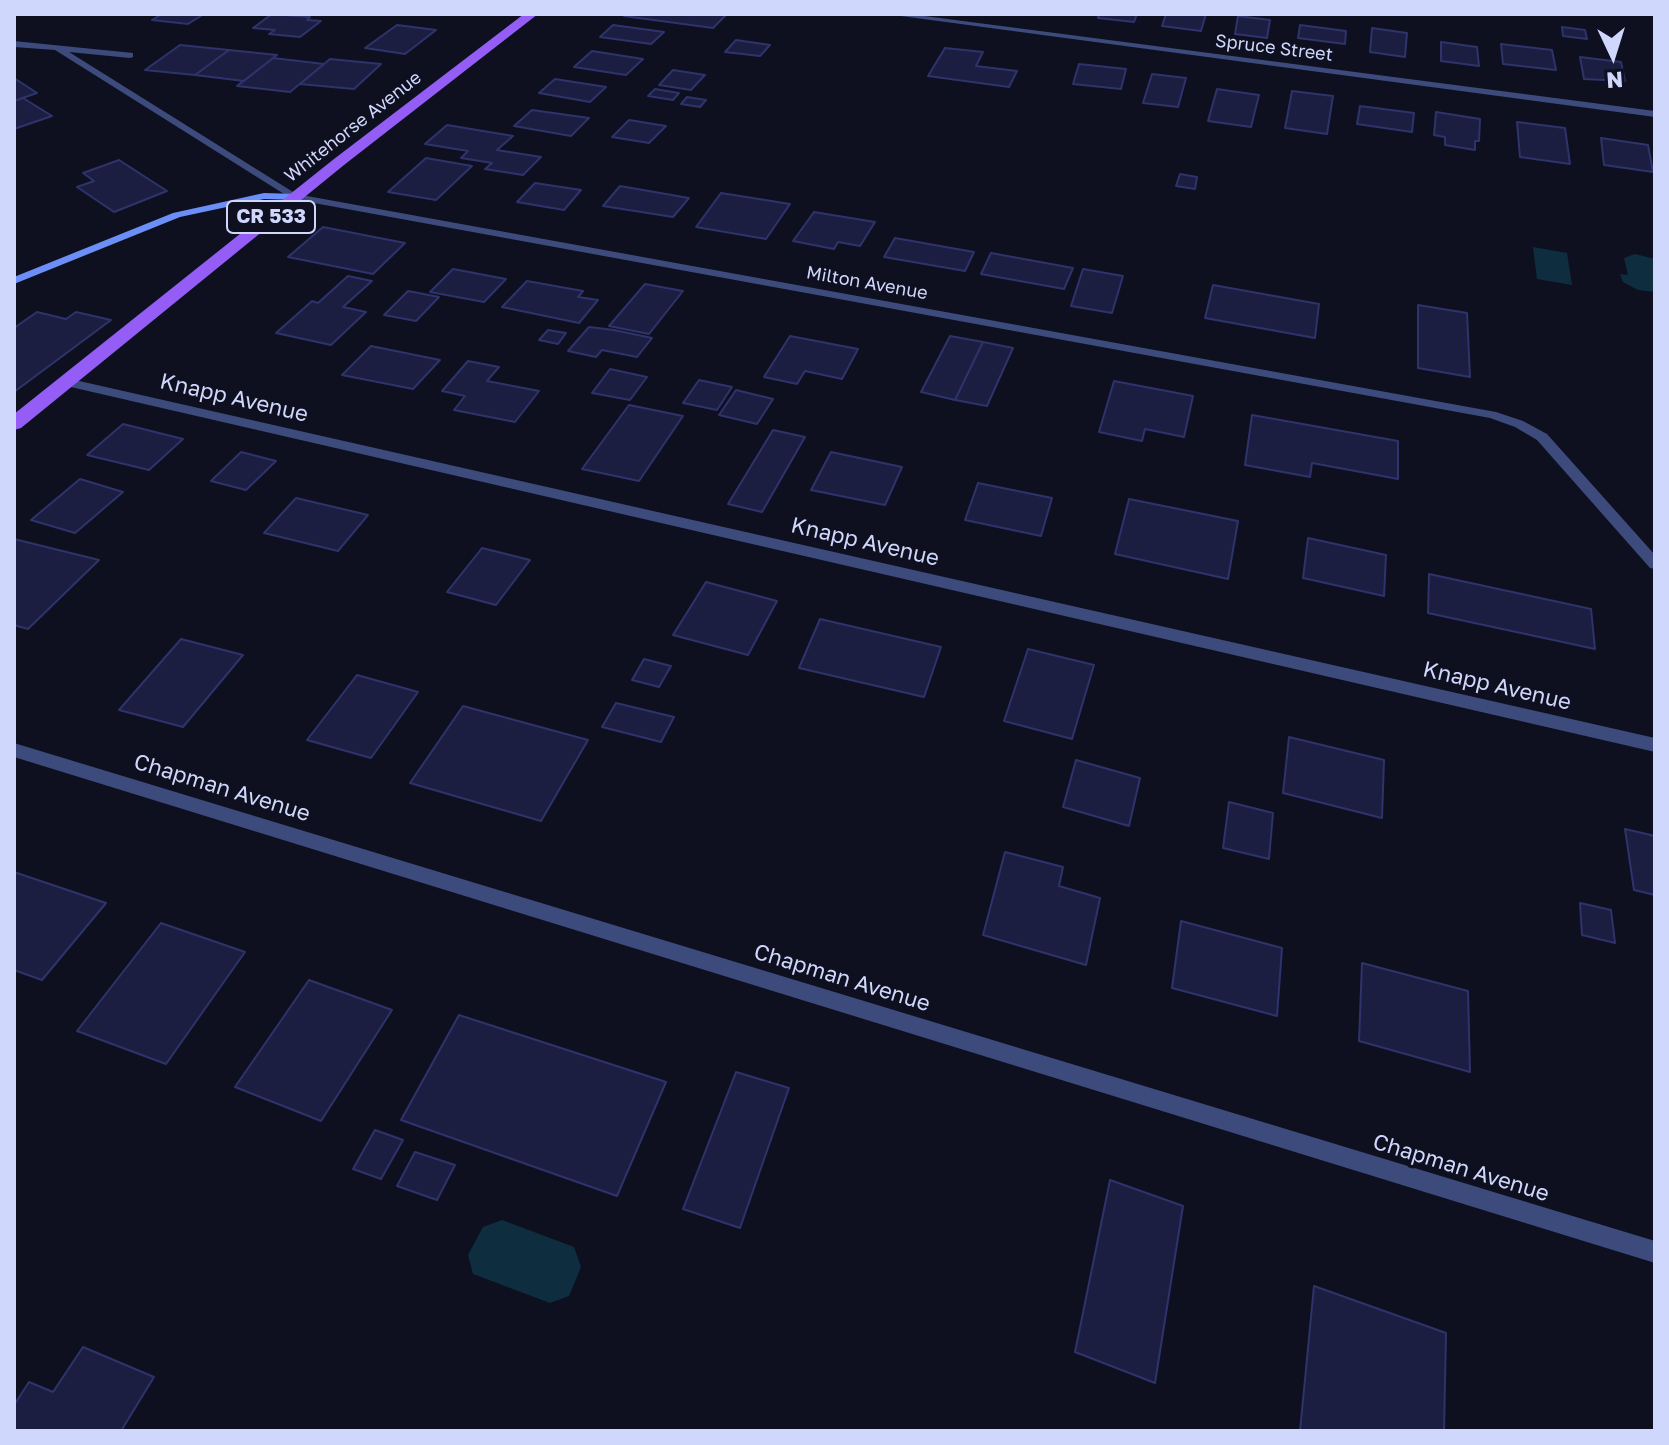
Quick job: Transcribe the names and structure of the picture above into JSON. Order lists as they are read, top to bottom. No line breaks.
{"streets":{"main road":["Whitehorse Avenue","CR 533"],"street":["Spruce Street","Milton Avenue","Knapp Avenue","Chapman Avenue"]},"crossings":[["Whitehorse Avenue","Milton Avenue"],["Whitehorse Avenue","Knapp Avenue"]],"north":"bottom"}
